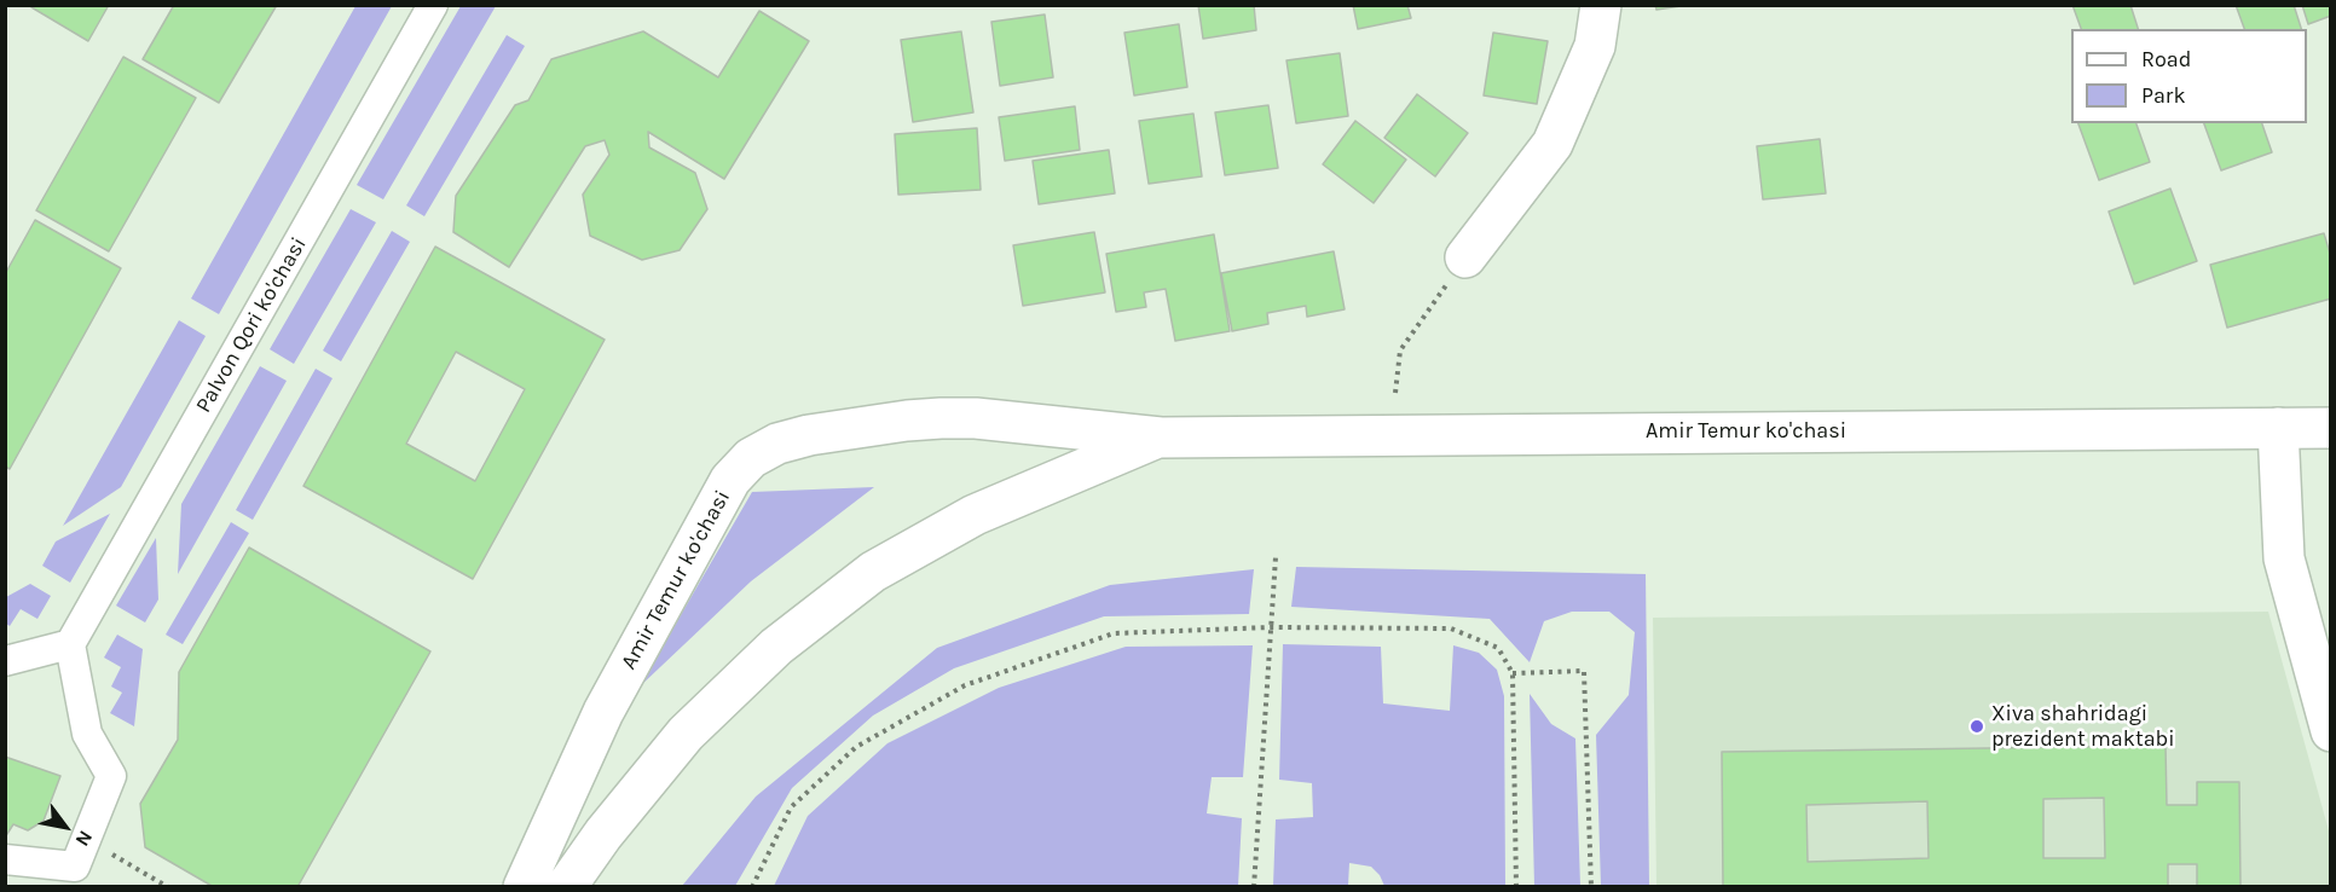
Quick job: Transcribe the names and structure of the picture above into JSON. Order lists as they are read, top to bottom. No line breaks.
{"streets":{"main road":["Amir Temur ko'chasi"],"street":["Palvon Qori ko'chasi"]},"places":["Xiva shahridagi prezident maktabi"],"legend":["Road","Park"],"north":"bottom right"}
